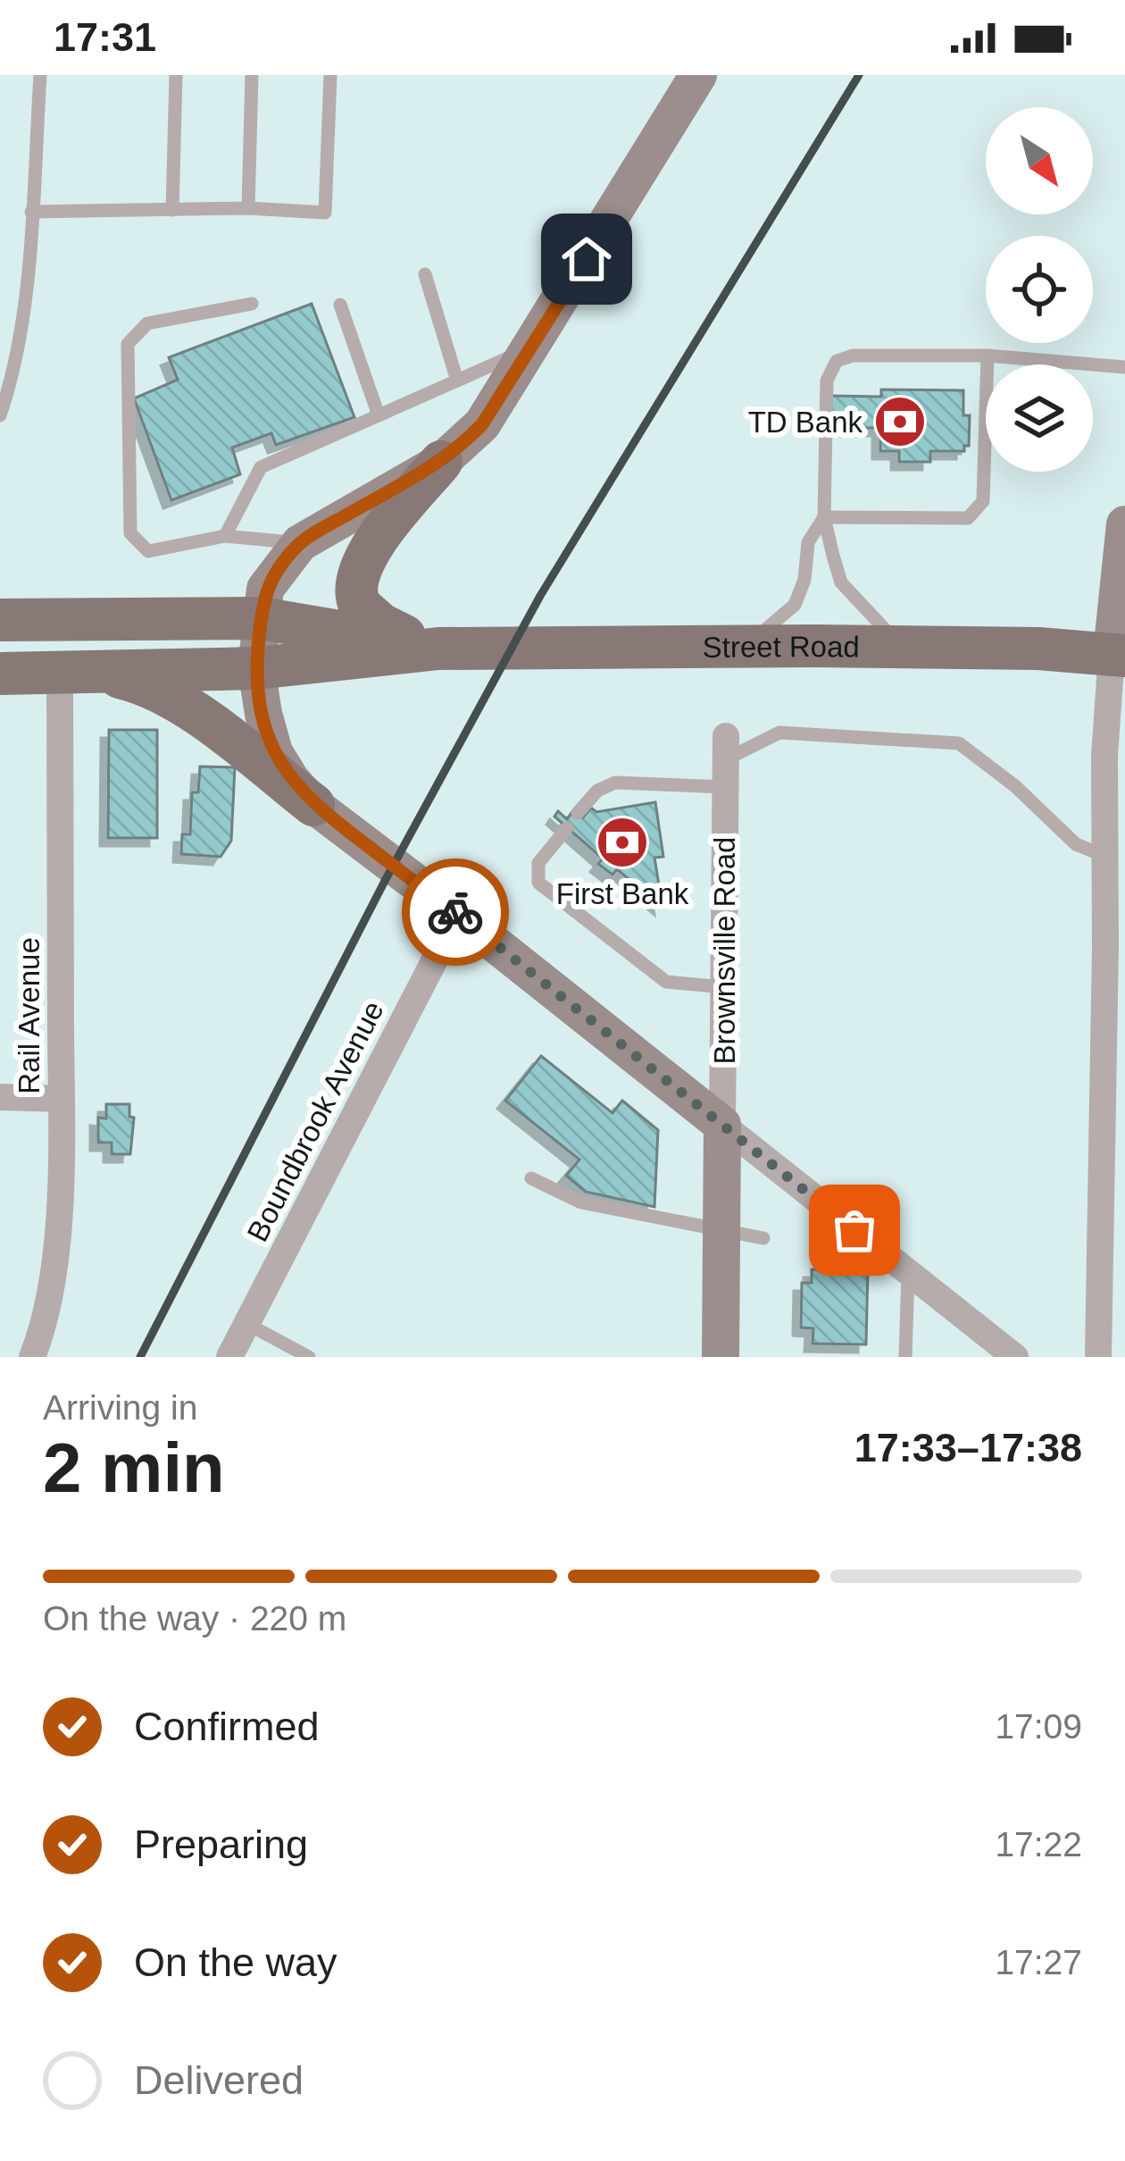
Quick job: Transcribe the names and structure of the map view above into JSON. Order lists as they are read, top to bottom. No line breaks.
{"streets":{"main road":["Street Road"],"street":["Brownsville Road","Rail Avenue","Boundbrook Avenue"]},"crossings":[["Street Road","Rail Avenue"]],"places":{"bank":["TD Bank","First Bank"]},"north":"bottom right","page":{"status":"17:31","heading":["2 min","Arriving in","17:33–17:38"],"bar":"On the way · 220 m","list":[["Confirmed","17:09"],["Preparing","17:22"],["On the way","17:27"],"Delivered"]}}
